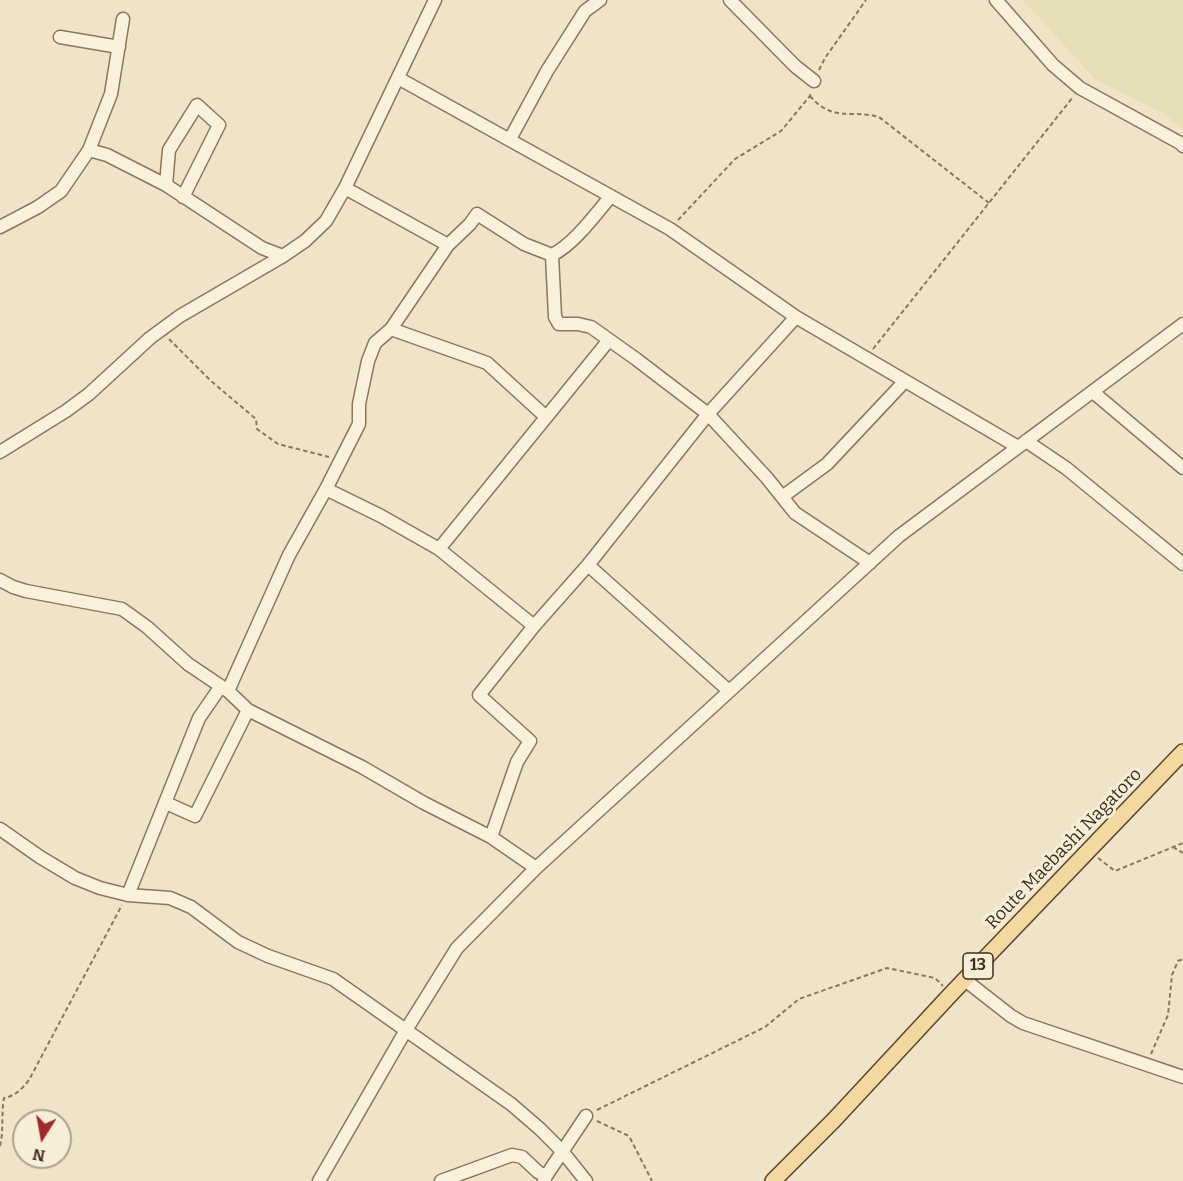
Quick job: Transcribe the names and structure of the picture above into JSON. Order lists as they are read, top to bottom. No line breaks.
{"streets":{"main road":["Route Maebashi Nagatoro","13"]},"north":"bottom"}
